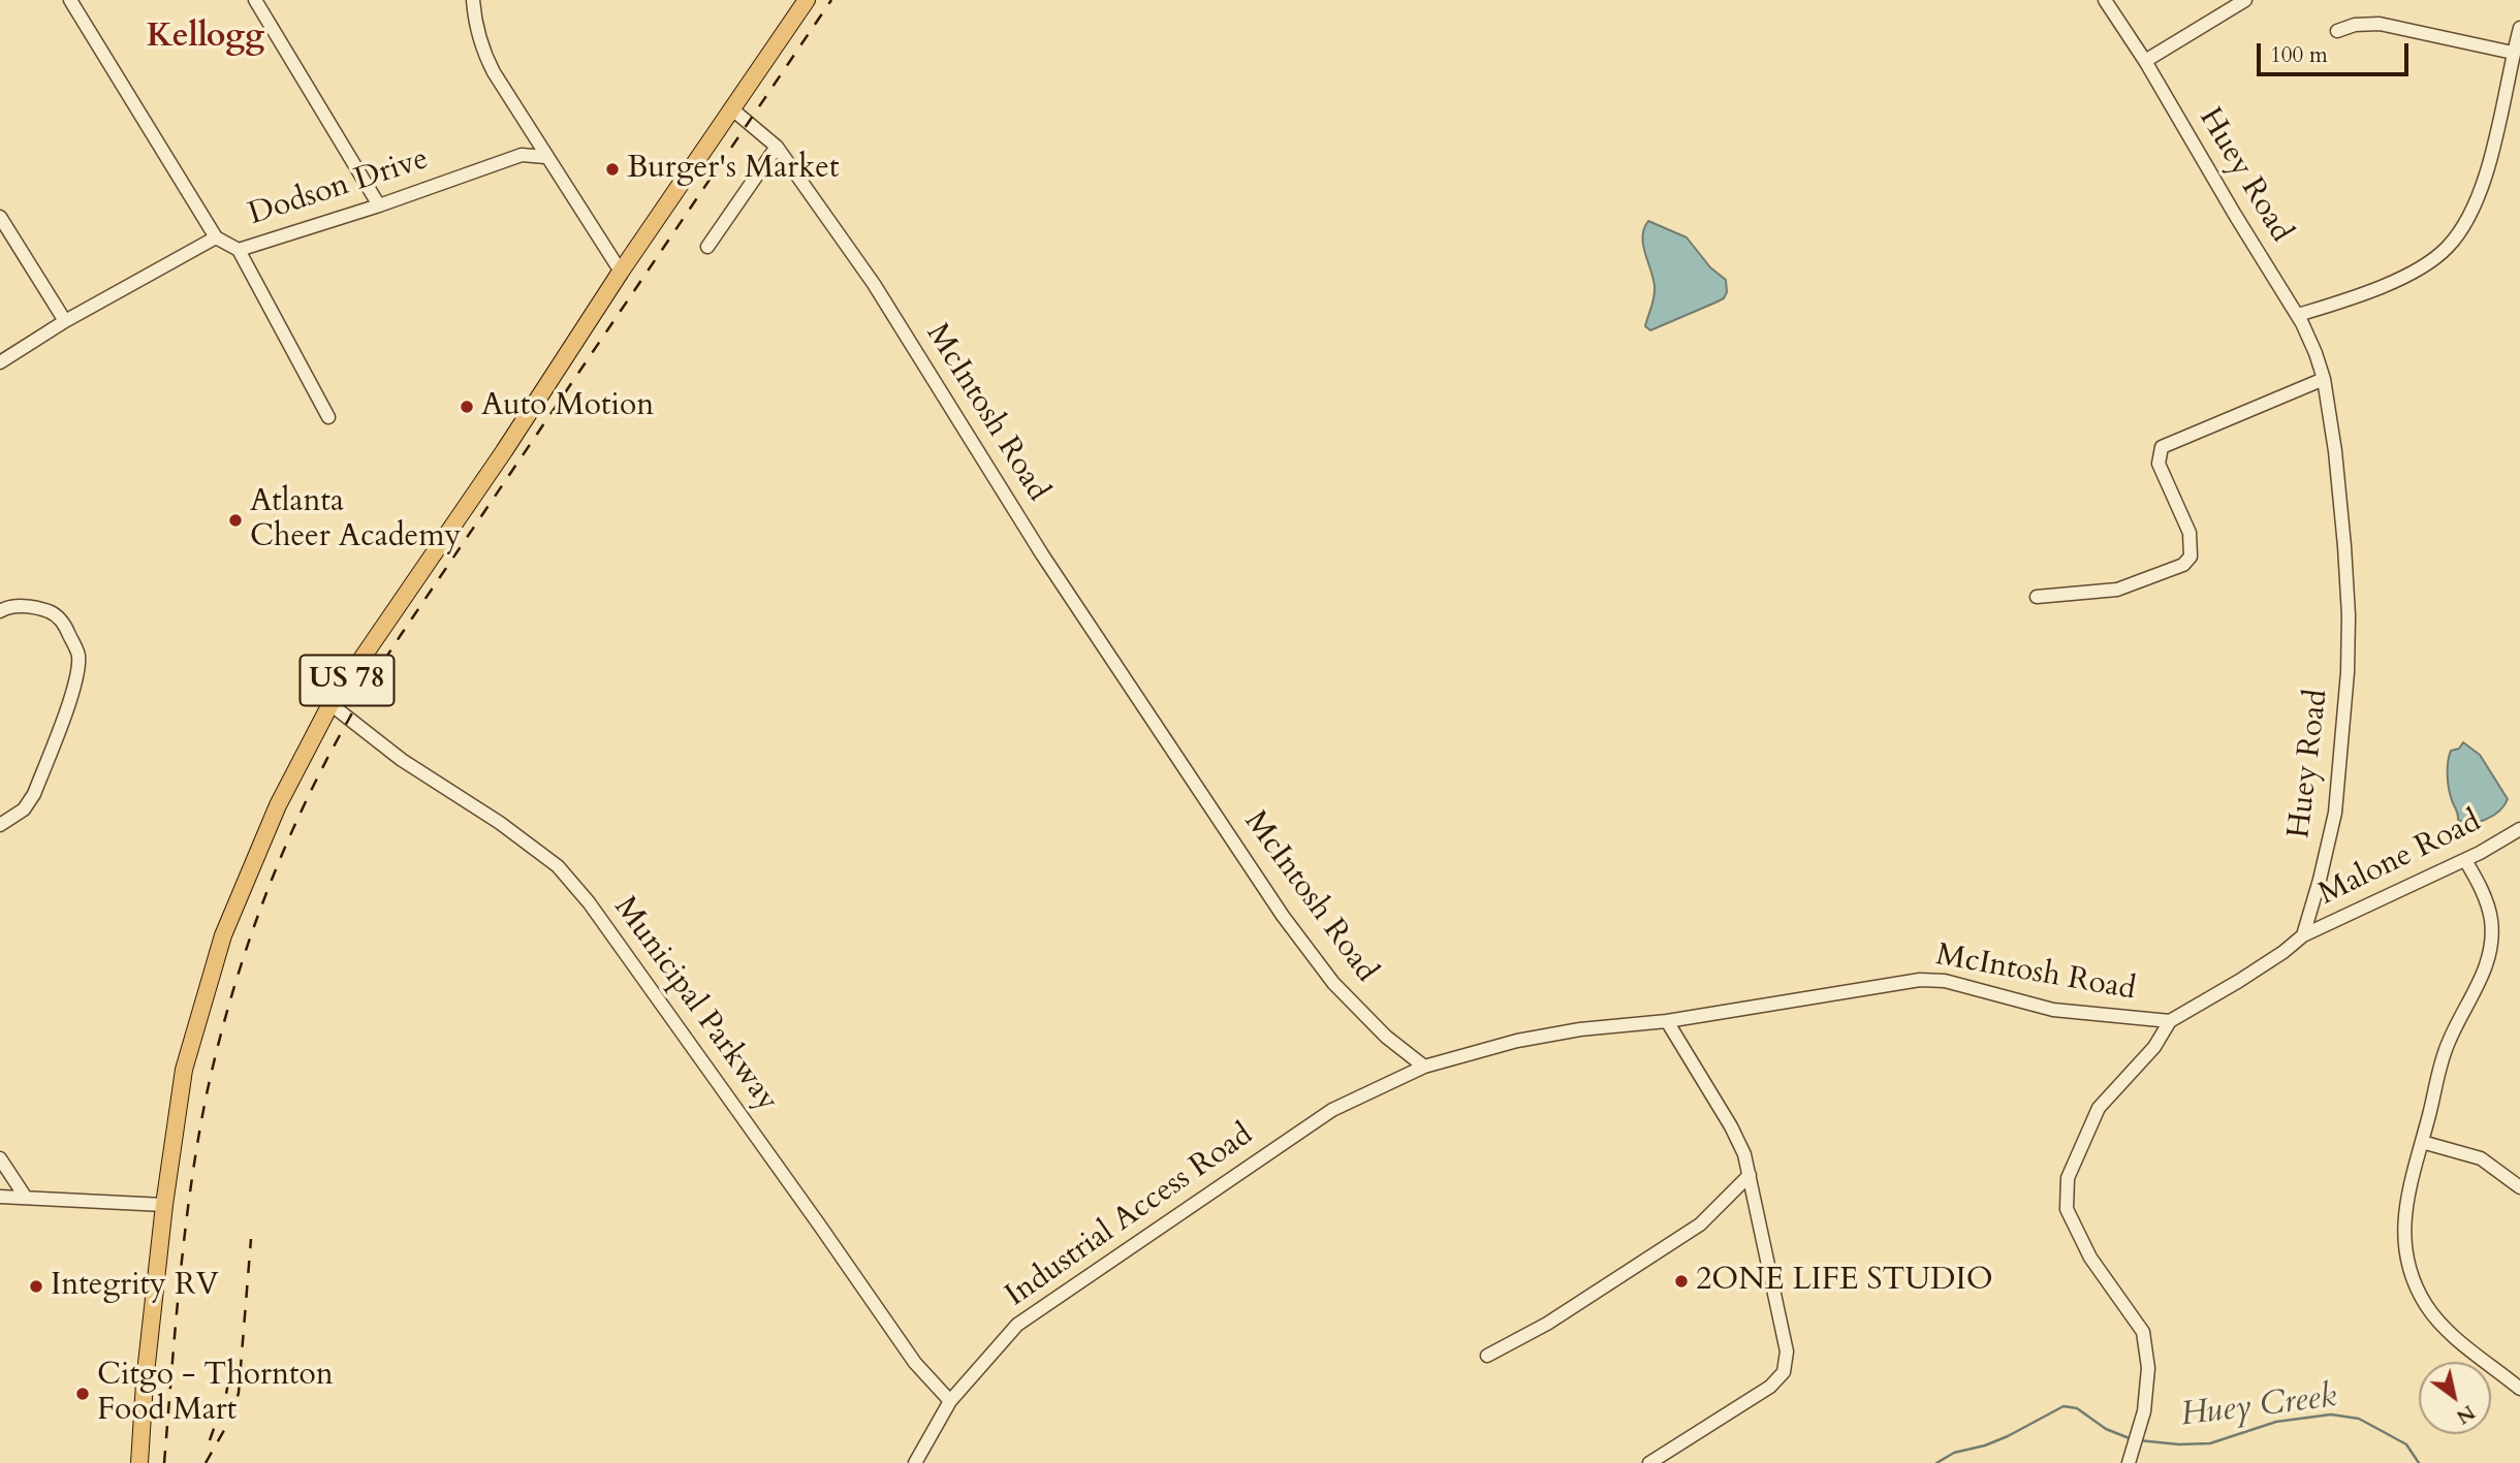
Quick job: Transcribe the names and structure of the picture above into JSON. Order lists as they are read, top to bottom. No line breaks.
{"streets":{"main road":["US 78"],"street":["Huey Road","Dodson Drive","McIntosh Road","Malone Road","Municipal Parkway","Industrial Access Road"]},"crossings":[["Huey Road","Malone Road"],["McIntosh Road","US 78"],["McIntosh Road","Industrial Access Road"],["US 78","Municipal Parkway"],["Municipal Parkway","Industrial Access Road"]],"districts":["Kellogg"],"water":["Huey Creek"],"places":["Burger's Market","Auto Motion","Atlanta Cheer Academy","2ONE LIFE STUDIO","Integrity RV","Citgo - Thornton Food Mart"],"scale_bar":"100 m","north":"bottom right"}
